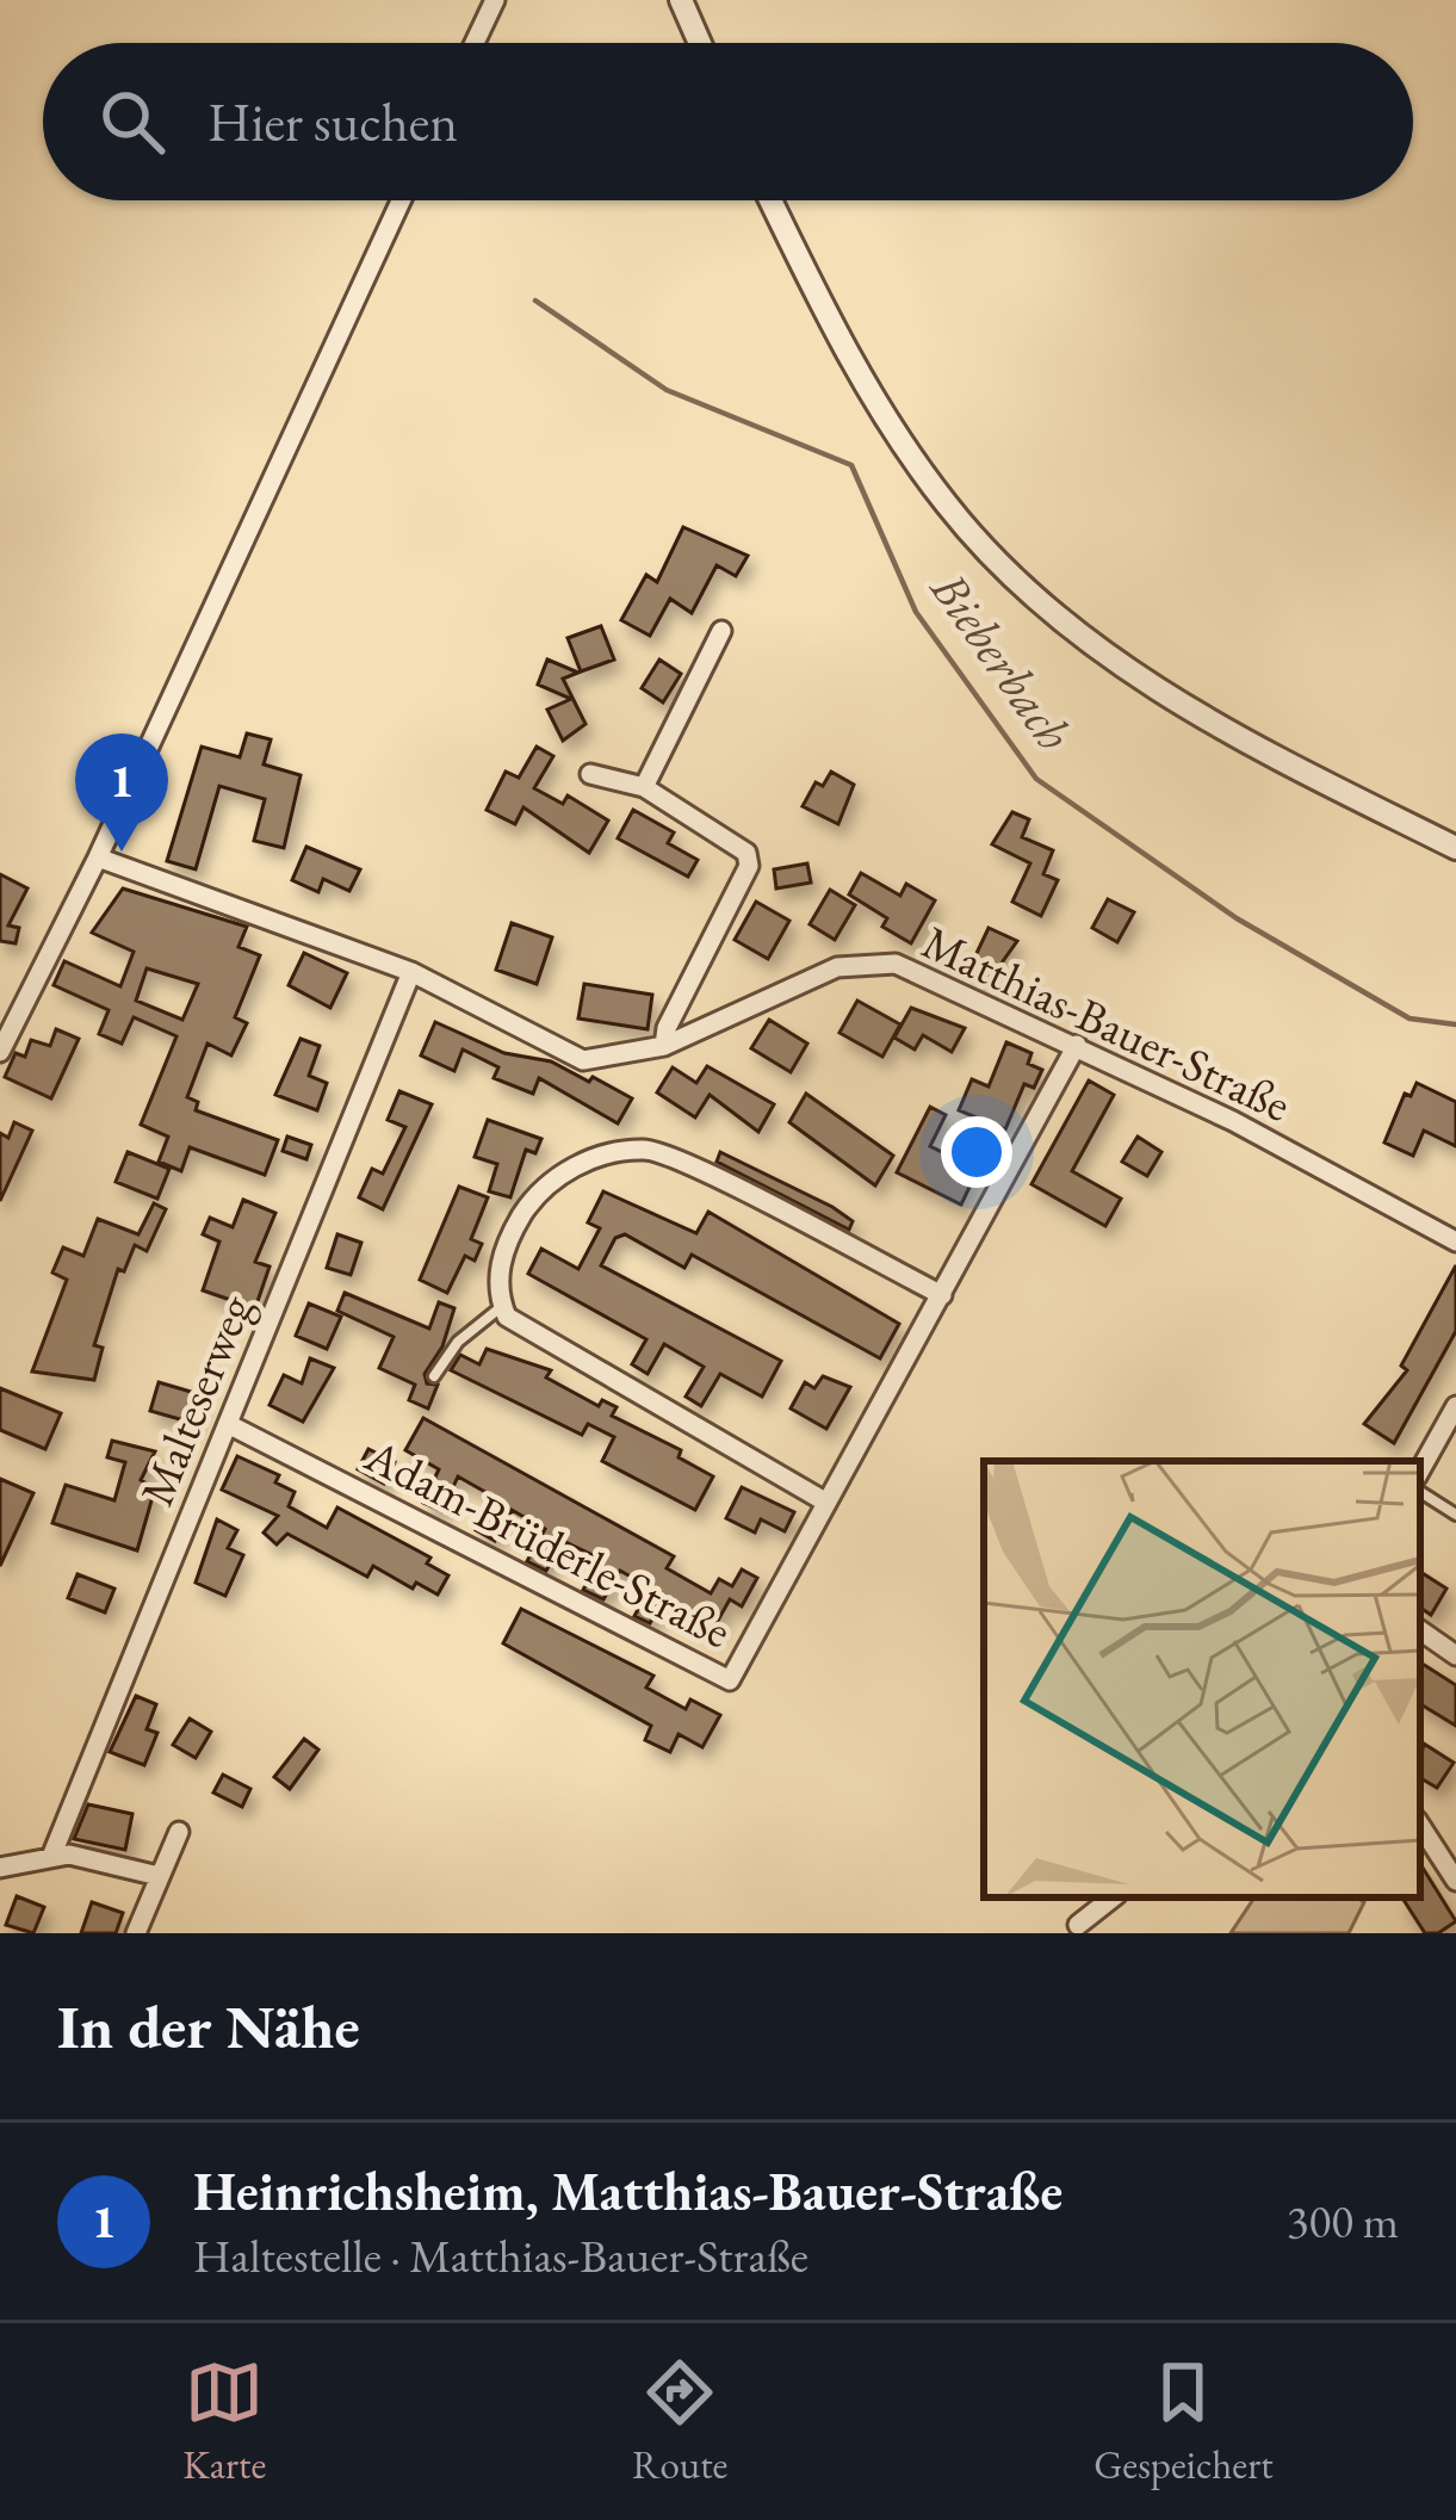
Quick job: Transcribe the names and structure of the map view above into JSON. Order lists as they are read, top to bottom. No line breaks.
{"streets":{"street":["Matthias-Bauer-Straße","Malteserweg","Adam-Brüderle-Straße"]},"crossings":[["Matthias-Bauer-Straße","Malteserweg"],["Matthias-Bauer-Straße","Adam-Brüderle-Straße"],["Malteserweg","Adam-Brüderle-Straße"]],"water":["Bieberbach"],"page":{"search":"Hier suchen","pins":"1","heading":"In der Nähe","list":[{"mark":"1","name":"Heinrichsheim, Matthias-Bauer-Straße","note":"Haltestelle · Matthias-Bauer-Straße","value":"300 m"}],"nav":["Karte","Route","Gespeichert"]}}
